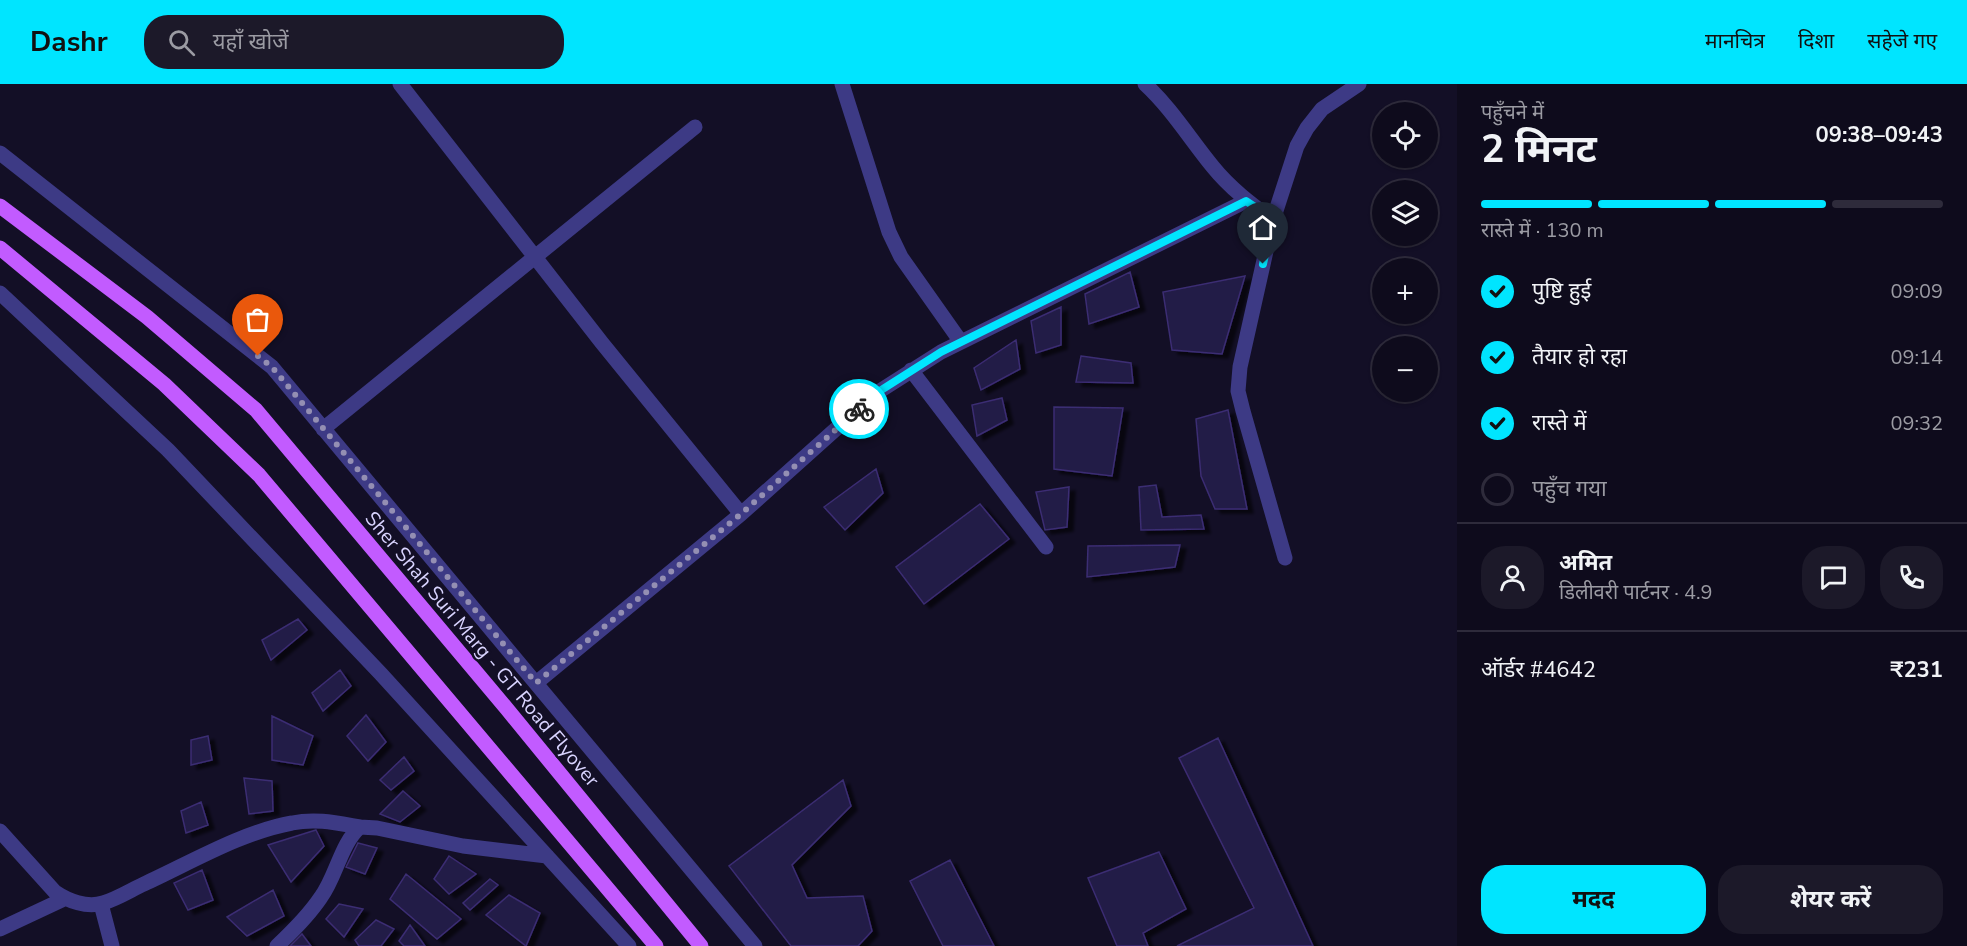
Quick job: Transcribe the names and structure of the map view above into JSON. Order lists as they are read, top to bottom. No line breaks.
{"streets":{"main road":["Sher Shah Suri Marg - GT Road Flyover"]},"page":{"header":"Dashr","search":"यहाँ खोजें","nav":["मानचित्र","दिशा","सहेजे गए"],"heading":["2 मिनट","पहुँचने में","09:38–09:43"],"panel":["अमित","डिलीवरी पार्टनर · 4.9","ऑर्डर #4642","₹231"],"map_buttons":["+","−"],"bar":"रास्ते में · 130 m","list":[["पुष्टि हुई","09:09"],["तैयार हो रहा","09:14"],["रास्ते में","09:32"],"पहुँच गया"],"buttons":["मदद","शेयर करें"]}}
